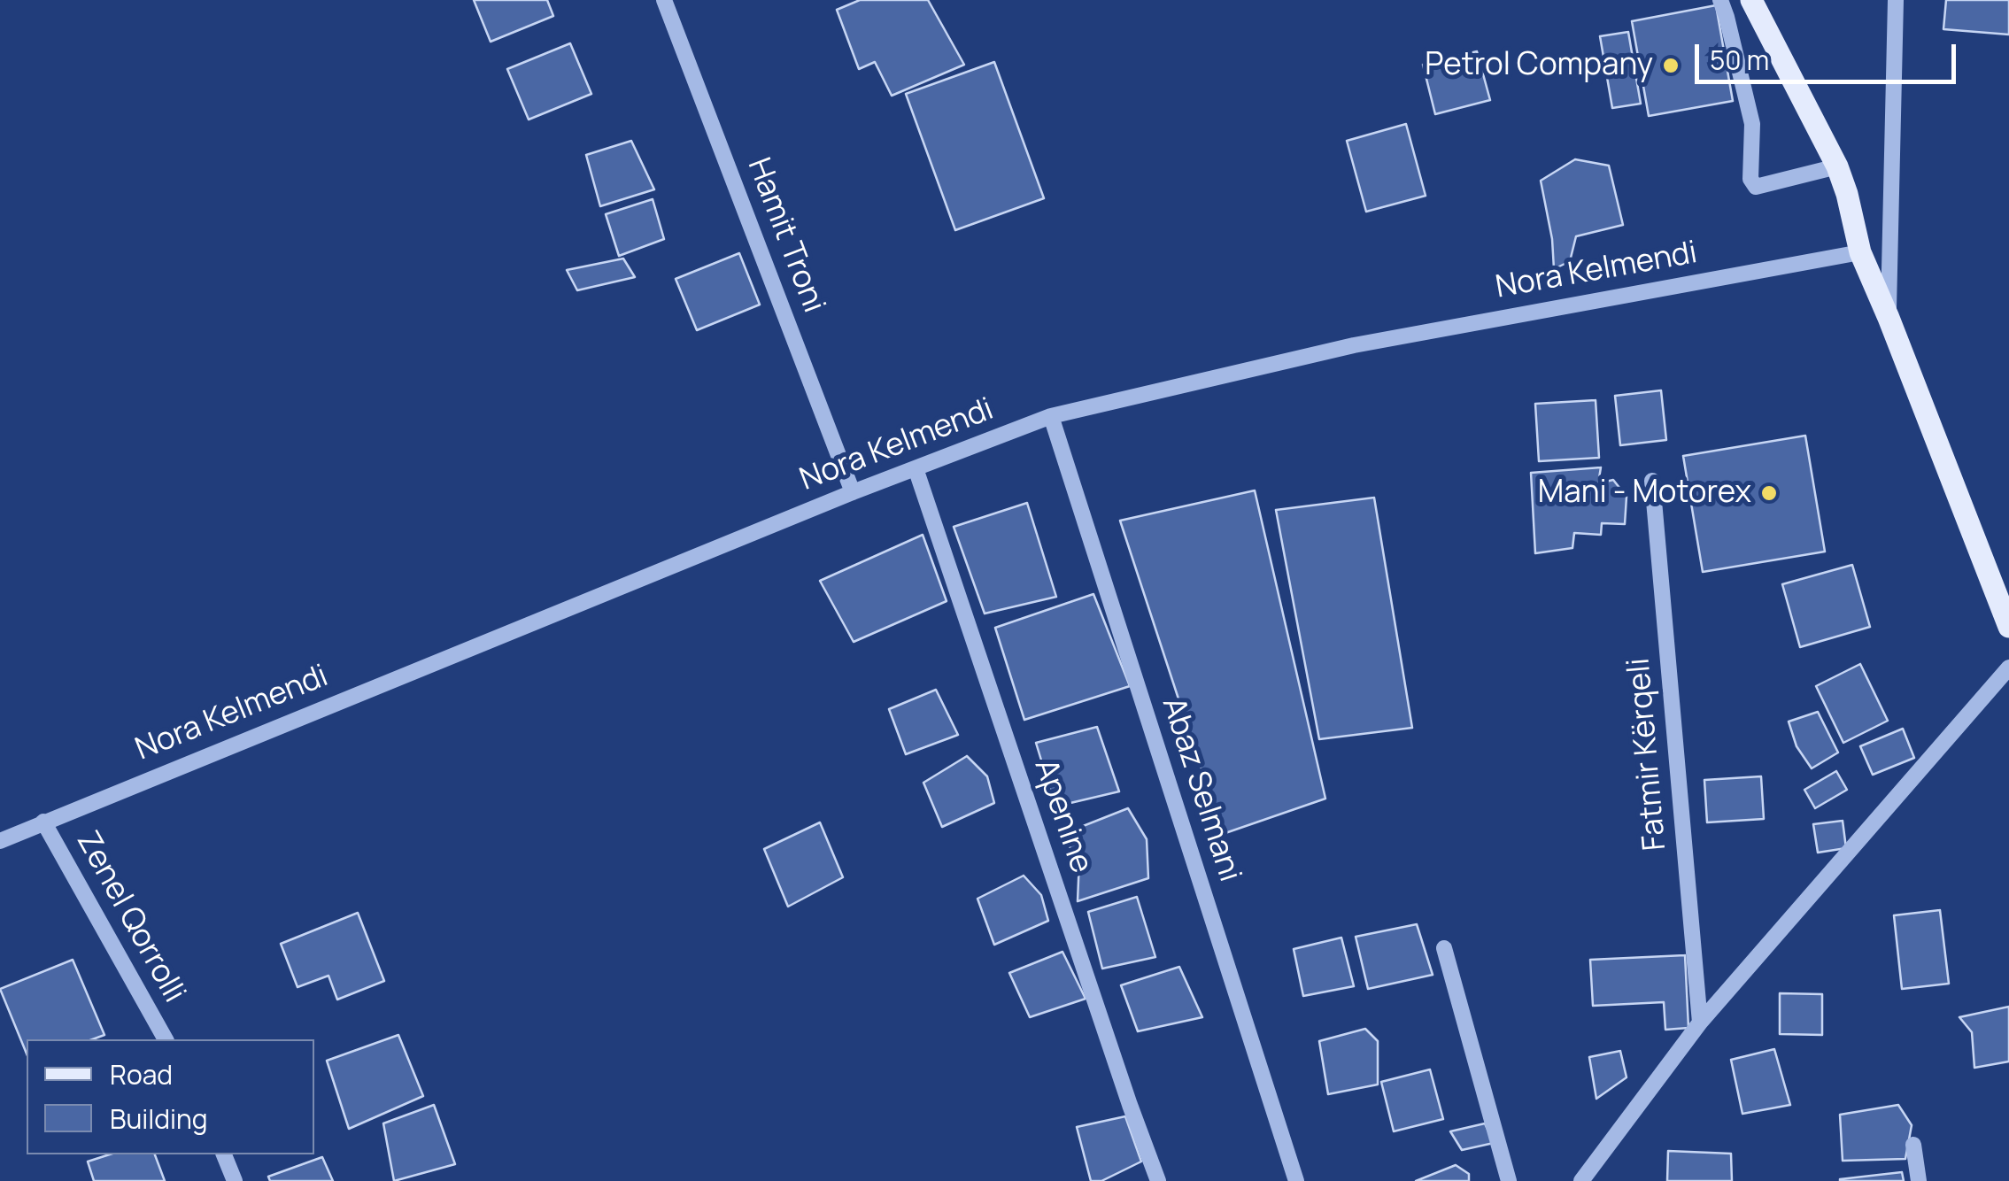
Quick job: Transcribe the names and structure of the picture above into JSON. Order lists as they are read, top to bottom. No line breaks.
{"streets":{"street":["Hamit Troni","Nora Kelmendi","Fatmir Kërqeli","Abaz Selmani","Apenine","Zenel Qorrolli"]},"crossings":[["Hamit Troni","Nora Kelmendi"],["Nora Kelmendi","Abaz Selmani"],["Nora Kelmendi","Apenine"],["Nora Kelmendi","Zenel Qorrolli"]],"places":["Petrol Company","Mani - Motorex"],"legend":["Road","Building"],"scale_bar":"50 m"}
